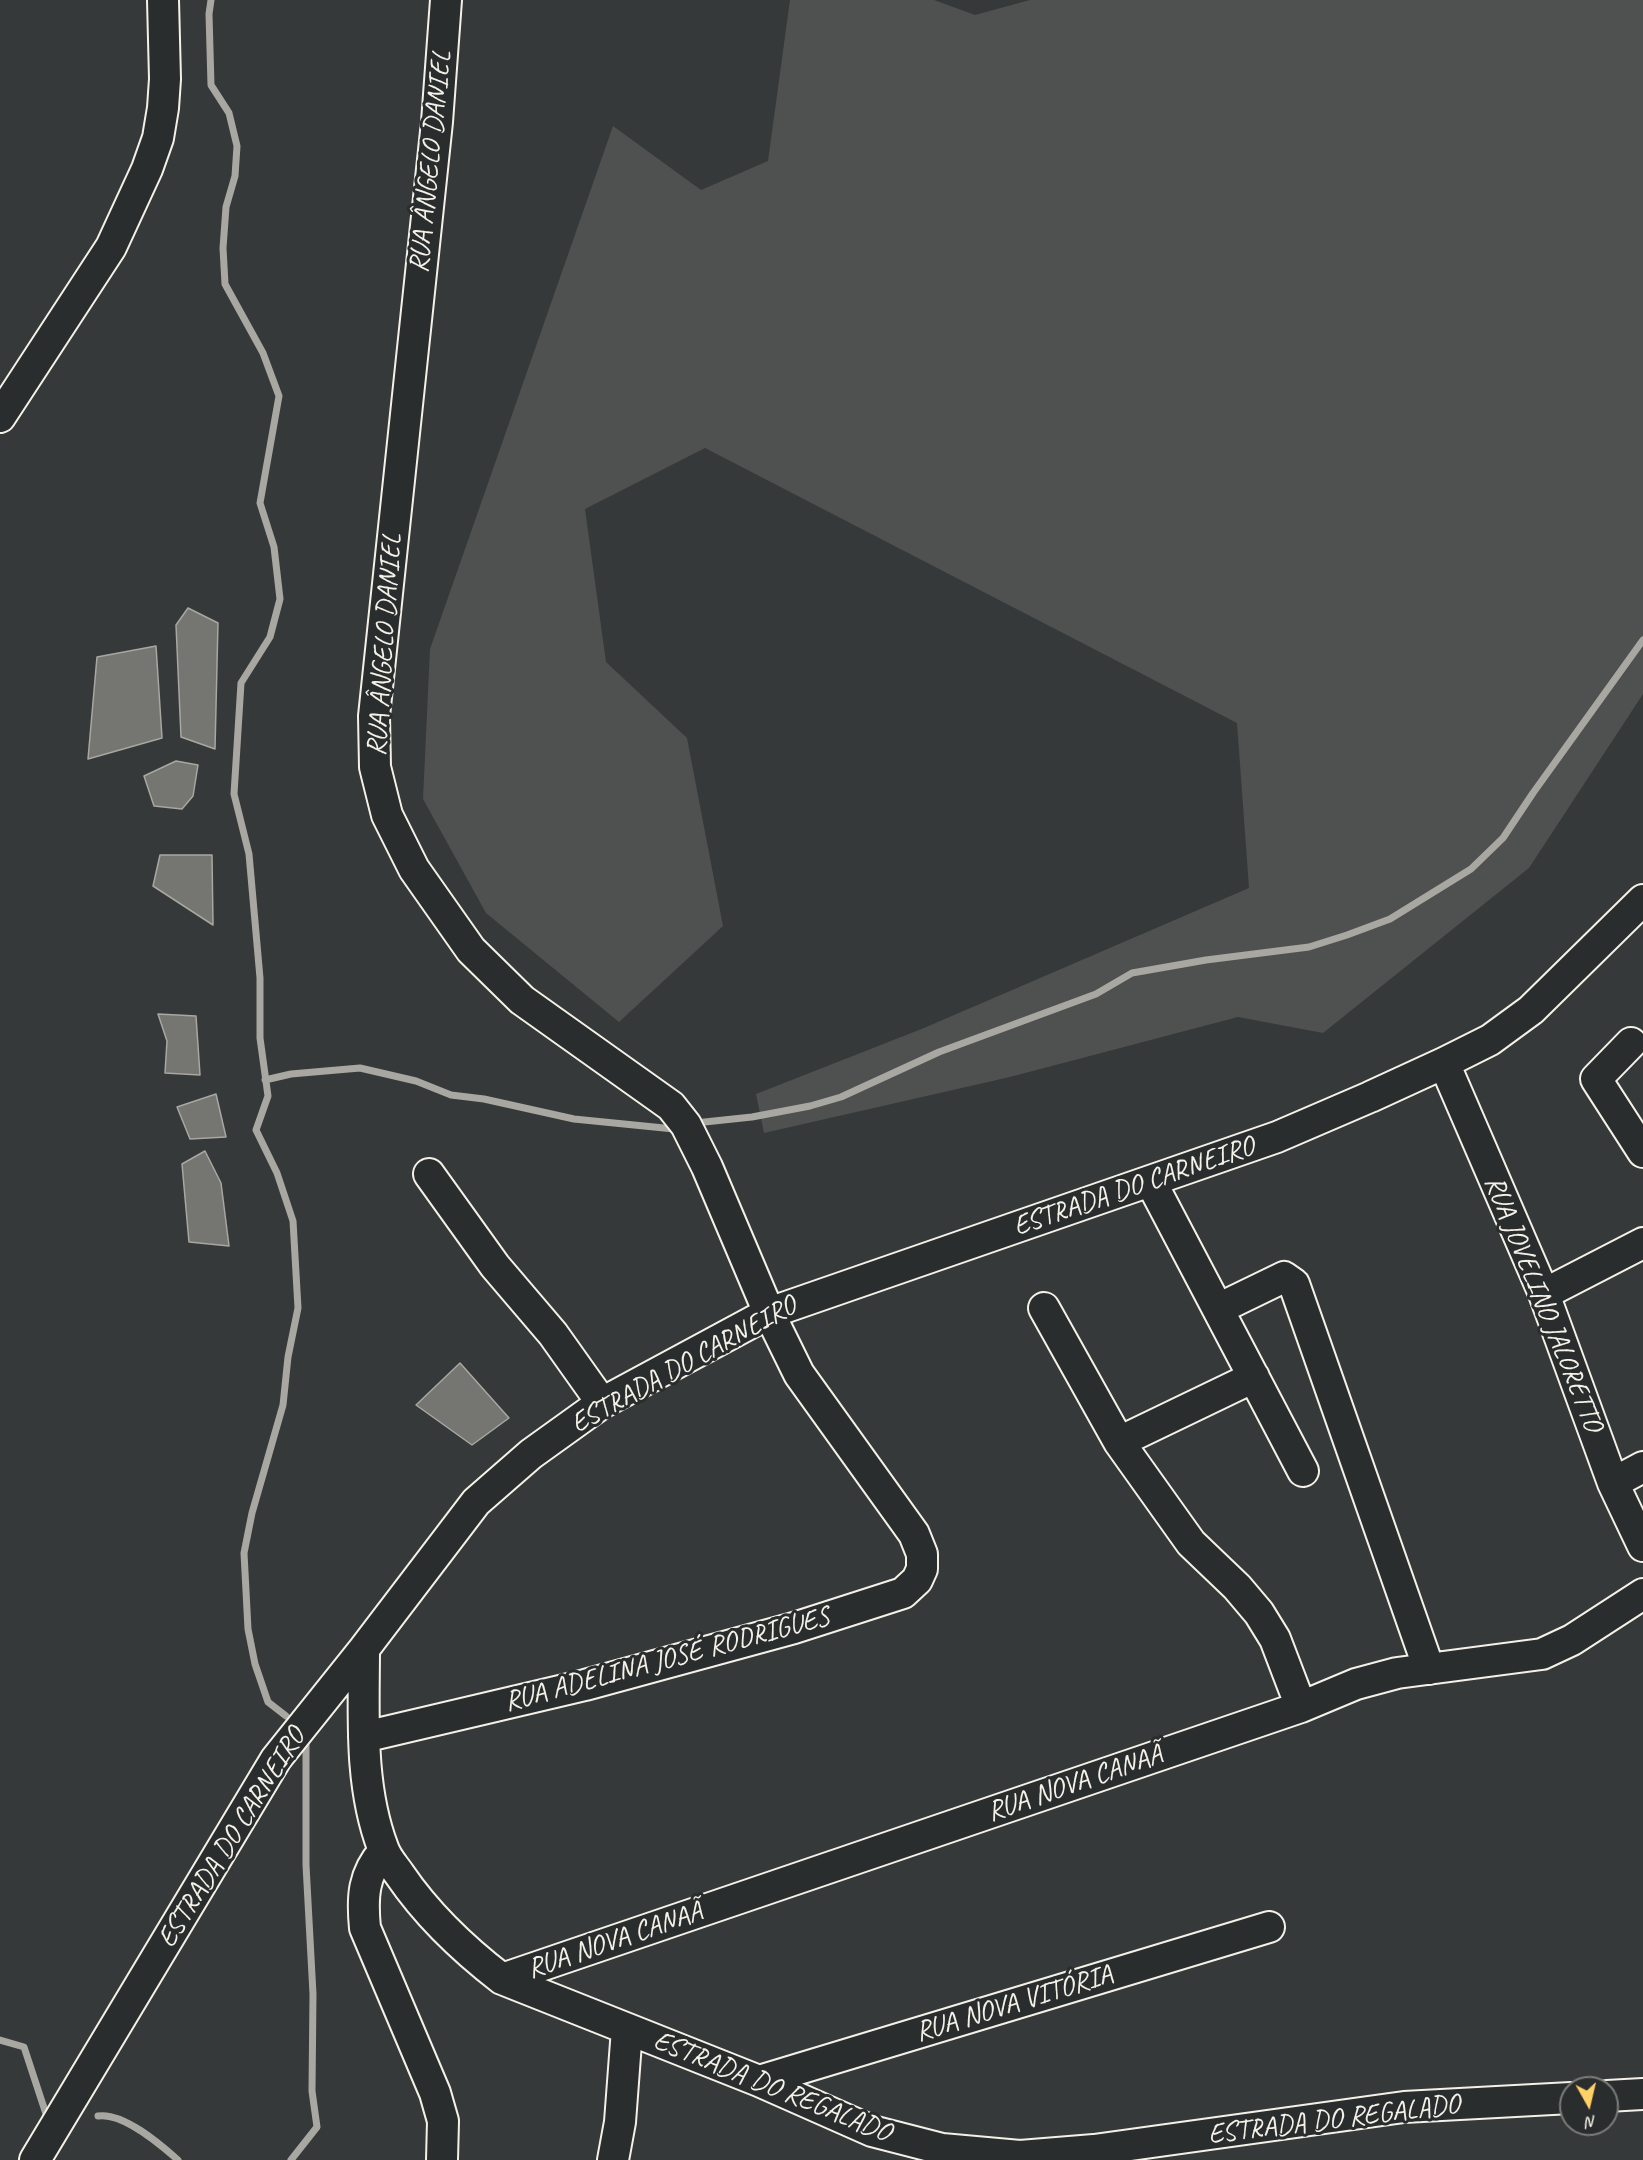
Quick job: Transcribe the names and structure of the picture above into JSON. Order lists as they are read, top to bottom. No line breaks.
{"streets":{"street":["RUA ÂNGELO DANIEL","ESTRADA DO CARNEIRO","RUA JOVELINO JALORETTO","RUA ADELINA JOSÉ RODRIGUES","RUA NOVA CANAÃ","RUA NOVA VITÓRIA","ESTRADA DO REGALADO"]},"crossings":[["RUA ÂNGELO DANIEL","ESTRADA DO CARNEIRO"],["RUA ÂNGELO DANIEL","RUA ADELINA JOSÉ RODRIGUES"],["ESTRADA DO CARNEIRO","RUA JOVELINO JALORETTO"],["ESTRADA DO CARNEIRO","ESTRADA DO REGALADO"],["RUA ADELINA JOSÉ RODRIGUES","ESTRADA DO REGALADO"],["RUA NOVA CANAÃ","ESTRADA DO REGALADO"],["RUA NOVA VITÓRIA","ESTRADA DO REGALADO"]],"north":"bottom"}
